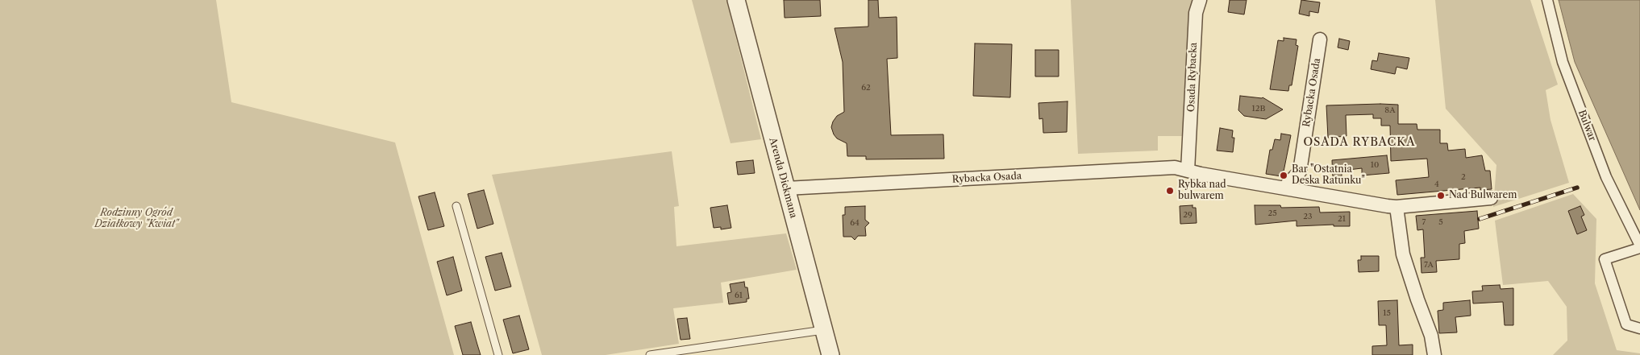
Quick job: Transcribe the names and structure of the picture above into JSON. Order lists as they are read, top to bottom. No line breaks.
{"streets":{"street":["Osada Rybacka","Rybacka Osada","Bulwar","Arenda Dickmana"]},"crossings":[["Osada Rybacka","Rybacka Osada"],["Rybacka Osada","Arenda Dickmana"]],"districts":["OSADA RYBACKA"],"parks":["Rodzinny Ogród Działkowy \"Kwiat\""],"places":["Bar \"Ostatnia Deska Ratunku\"","Rybka nad bulwarem","Nad Bulwarem"],"house_numbers":["62","12B","8A","10","2","4","25","29","23","21","7","5","64","7A","61","15"]}
